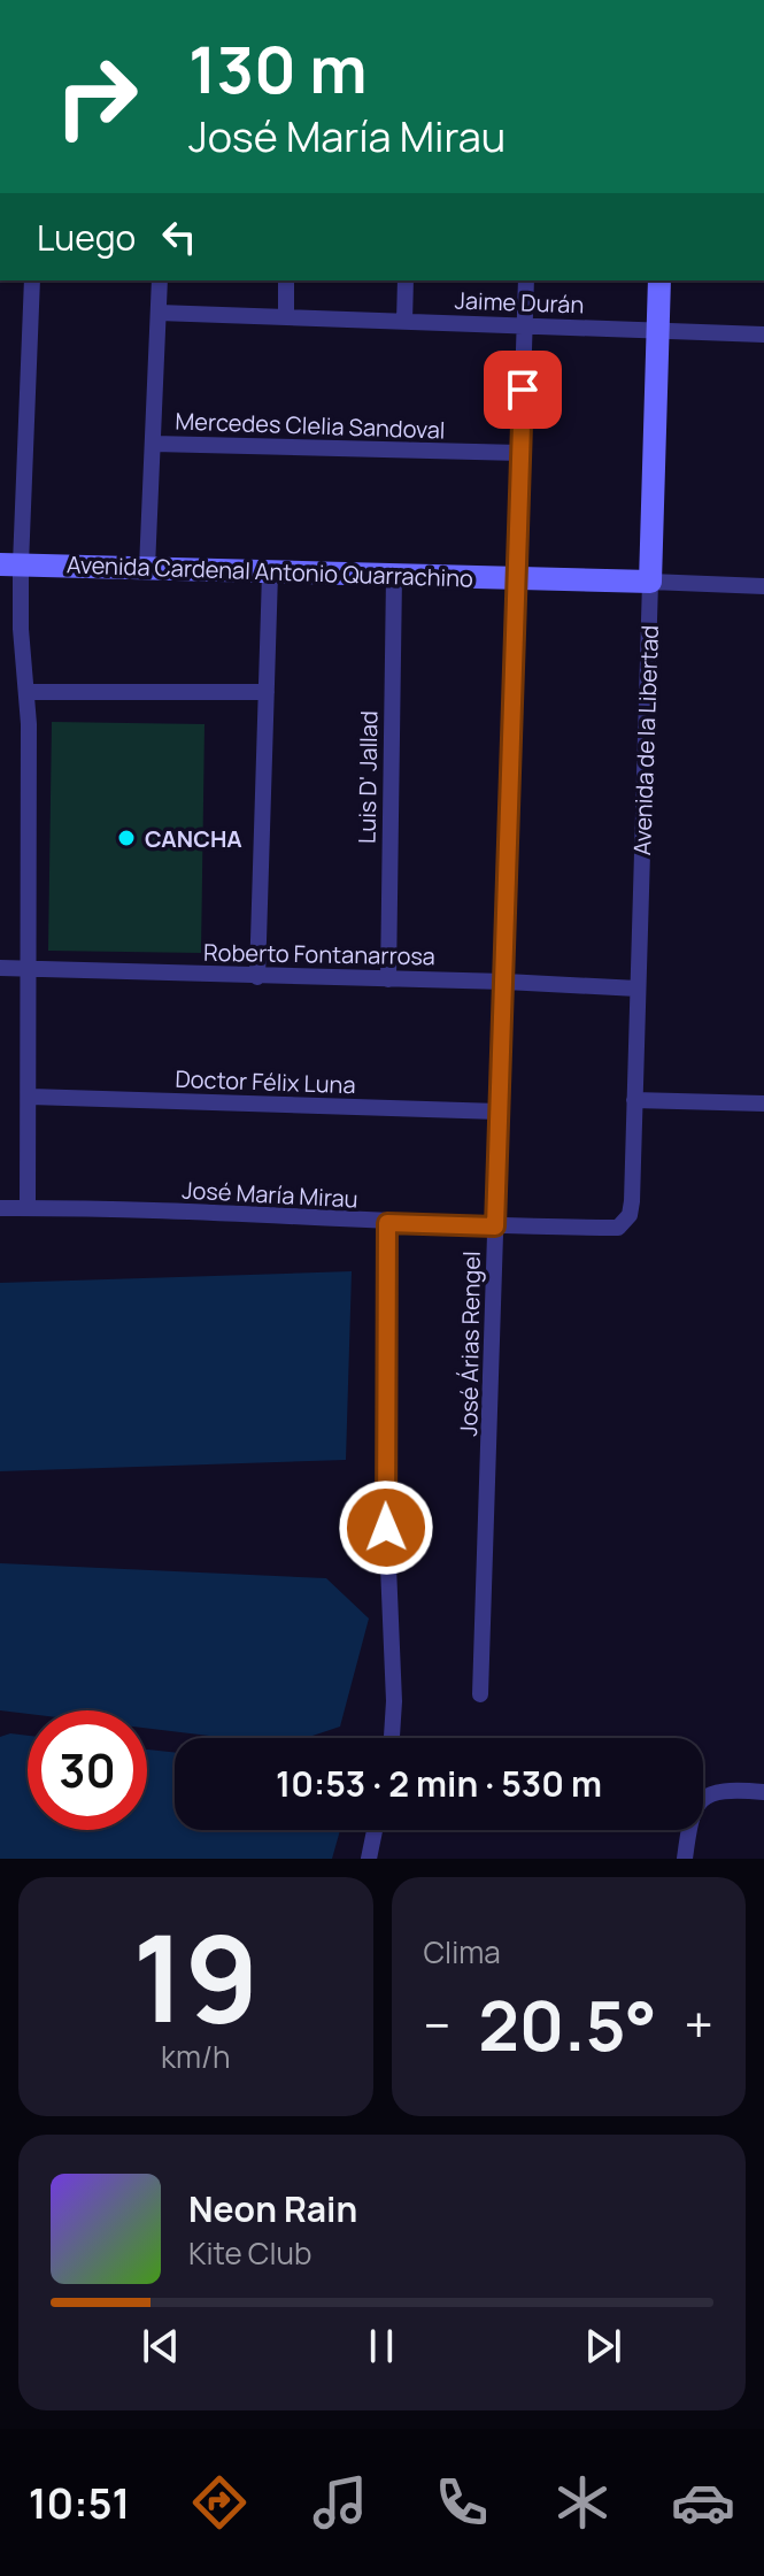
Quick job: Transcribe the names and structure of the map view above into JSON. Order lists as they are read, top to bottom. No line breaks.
{"streets":{"street":["Jaime Durán","Mercedes Clelia Sandoval","Avenida Cardenal Antonio Quarrachino","Avenida de la Libertad","Luis D' Jallad","Roberto Fontanarrosa","Doctor Félix Luna","José María Mirau","José Árias Rengel"]},"crossings":[["Jaime Durán","Avenida de la Libertad"],["Jaime Durán","José Árias Rengel"],["Mercedes Clelia Sandoval","José Árias Rengel"],["Avenida Cardenal Antonio Quarrachino","Avenida de la Libertad"],["Avenida Cardenal Antonio Quarrachino","Luis D' Jallad"],["Avenida Cardenal Antonio Quarrachino","José Árias Rengel"],["Avenida de la Libertad","Roberto Fontanarrosa"],["Avenida de la Libertad","José María Mirau"],["Luis D' Jallad","Roberto Fontanarrosa"],["Roberto Fontanarrosa","José Árias Rengel"],["Doctor Félix Luna","José Árias Rengel"],["José María Mirau","José Árias Rengel"]],"places":["CANCHA"],"page":{"turn":["130 m","José María Mirau"],"then":"Luego","limit":"30","trip":"10:53 · 2 min · 530 m","tile":[["19","km/h"],"Clima"],"heat":["−","20.5°","+"],"song":["Neon Rain","Kite Club"],"tabs":"10:51"}}
